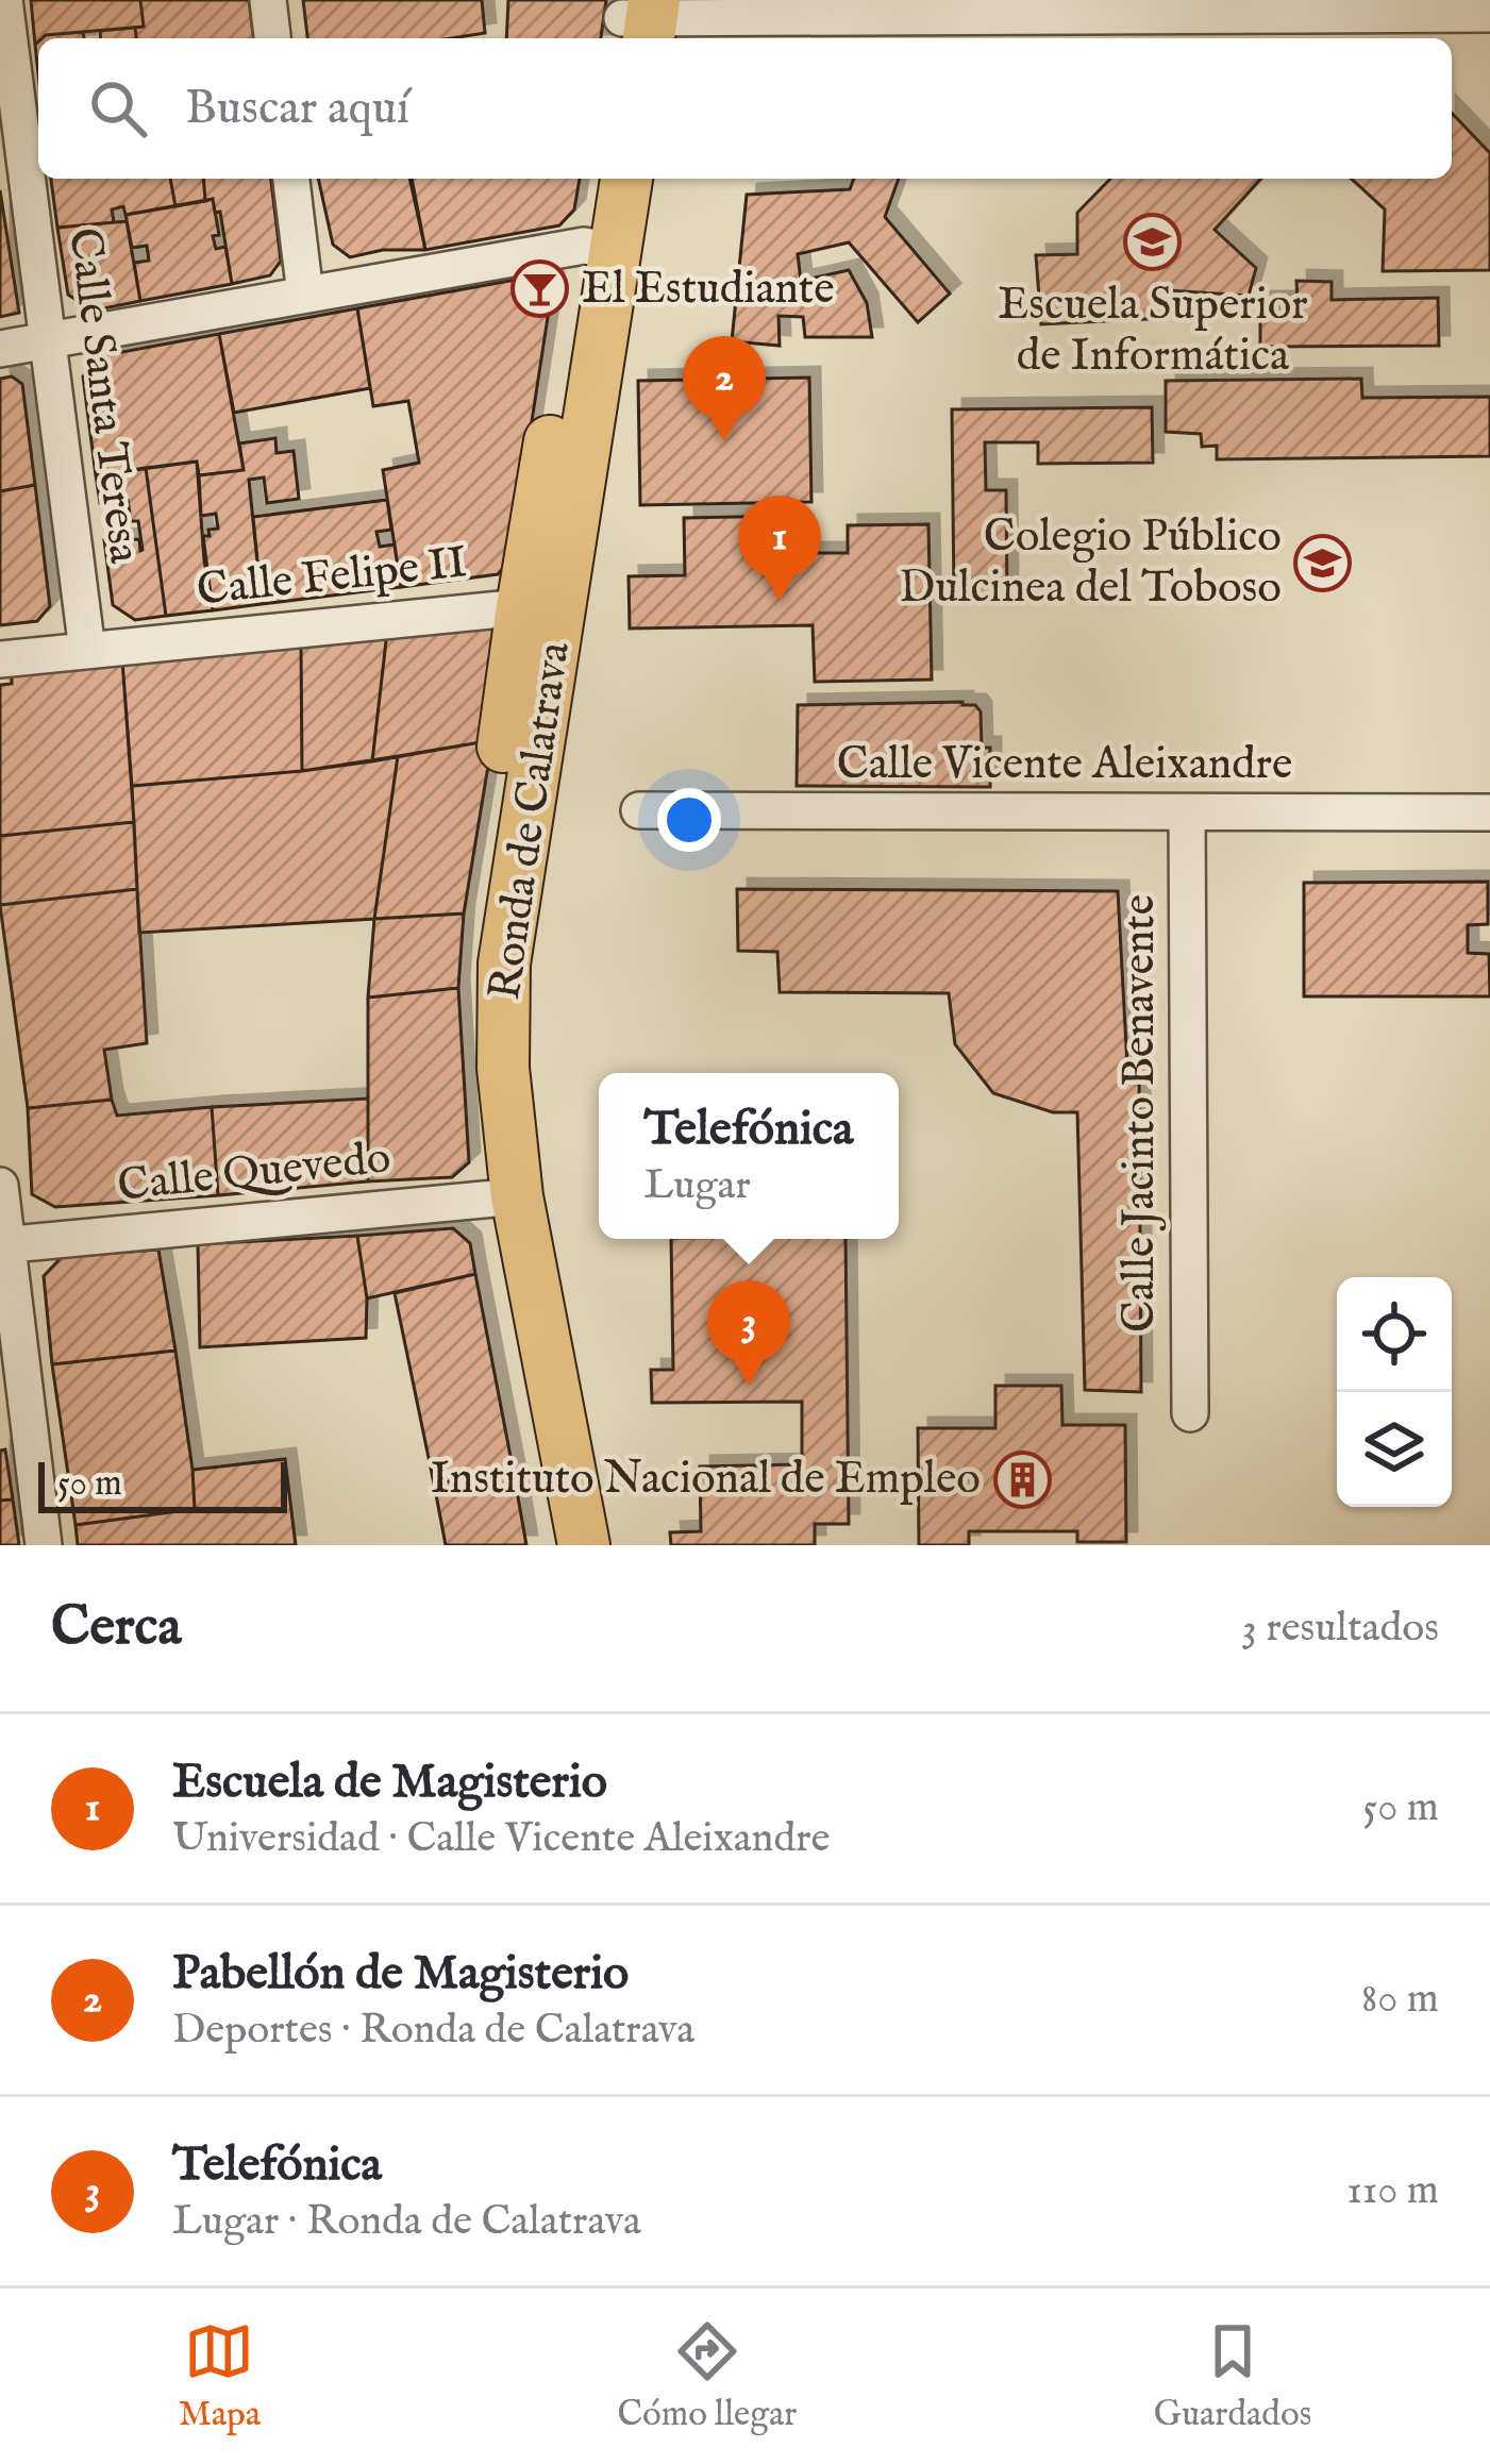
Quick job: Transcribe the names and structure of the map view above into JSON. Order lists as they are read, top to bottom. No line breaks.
{"streets":{"highway":["Ronda de Calatrava"],"street":["Calle Santa Teresa","Calle Felipe II","Calle Vicente Aleixandre","Calle Jacinto Benavente","Calle Quevedo"]},"crossings":[["Calle Santa Teresa","Calle Felipe II"],["Calle Felipe II","Ronda de Calatrava"],["Calle Vicente Aleixandre","Calle Jacinto Benavente"],["Ronda de Calatrava","Calle Quevedo"]],"places":{"school or university":["Escuela Superior de Informática","Colegio Público Dulcinea del Toboso"],"bar":["El Estudiante"],"building":["Instituto Nacional de Empleo"]},"scale_bar":"50 m","page":{"search":"Buscar aquí","pins":["2","1","3"],"popup":["Telefónica","Lugar"],"scale":"50 m","heading":["Cerca","3 resultados"],"list":[{"mark":"1","name":"Escuela de Magisterio","note":"Universidad · Calle Vicente Aleixandre","value":"50 m"},{"mark":"2","name":"Pabellón de Magisterio","note":"Deportes · Ronda de Calatrava","value":"80 m"},{"mark":"3","name":"Telefónica","note":"Lugar · Ronda de Calatrava","value":"110 m"}],"nav":["Mapa","Cómo llegar","Guardados"]}}
